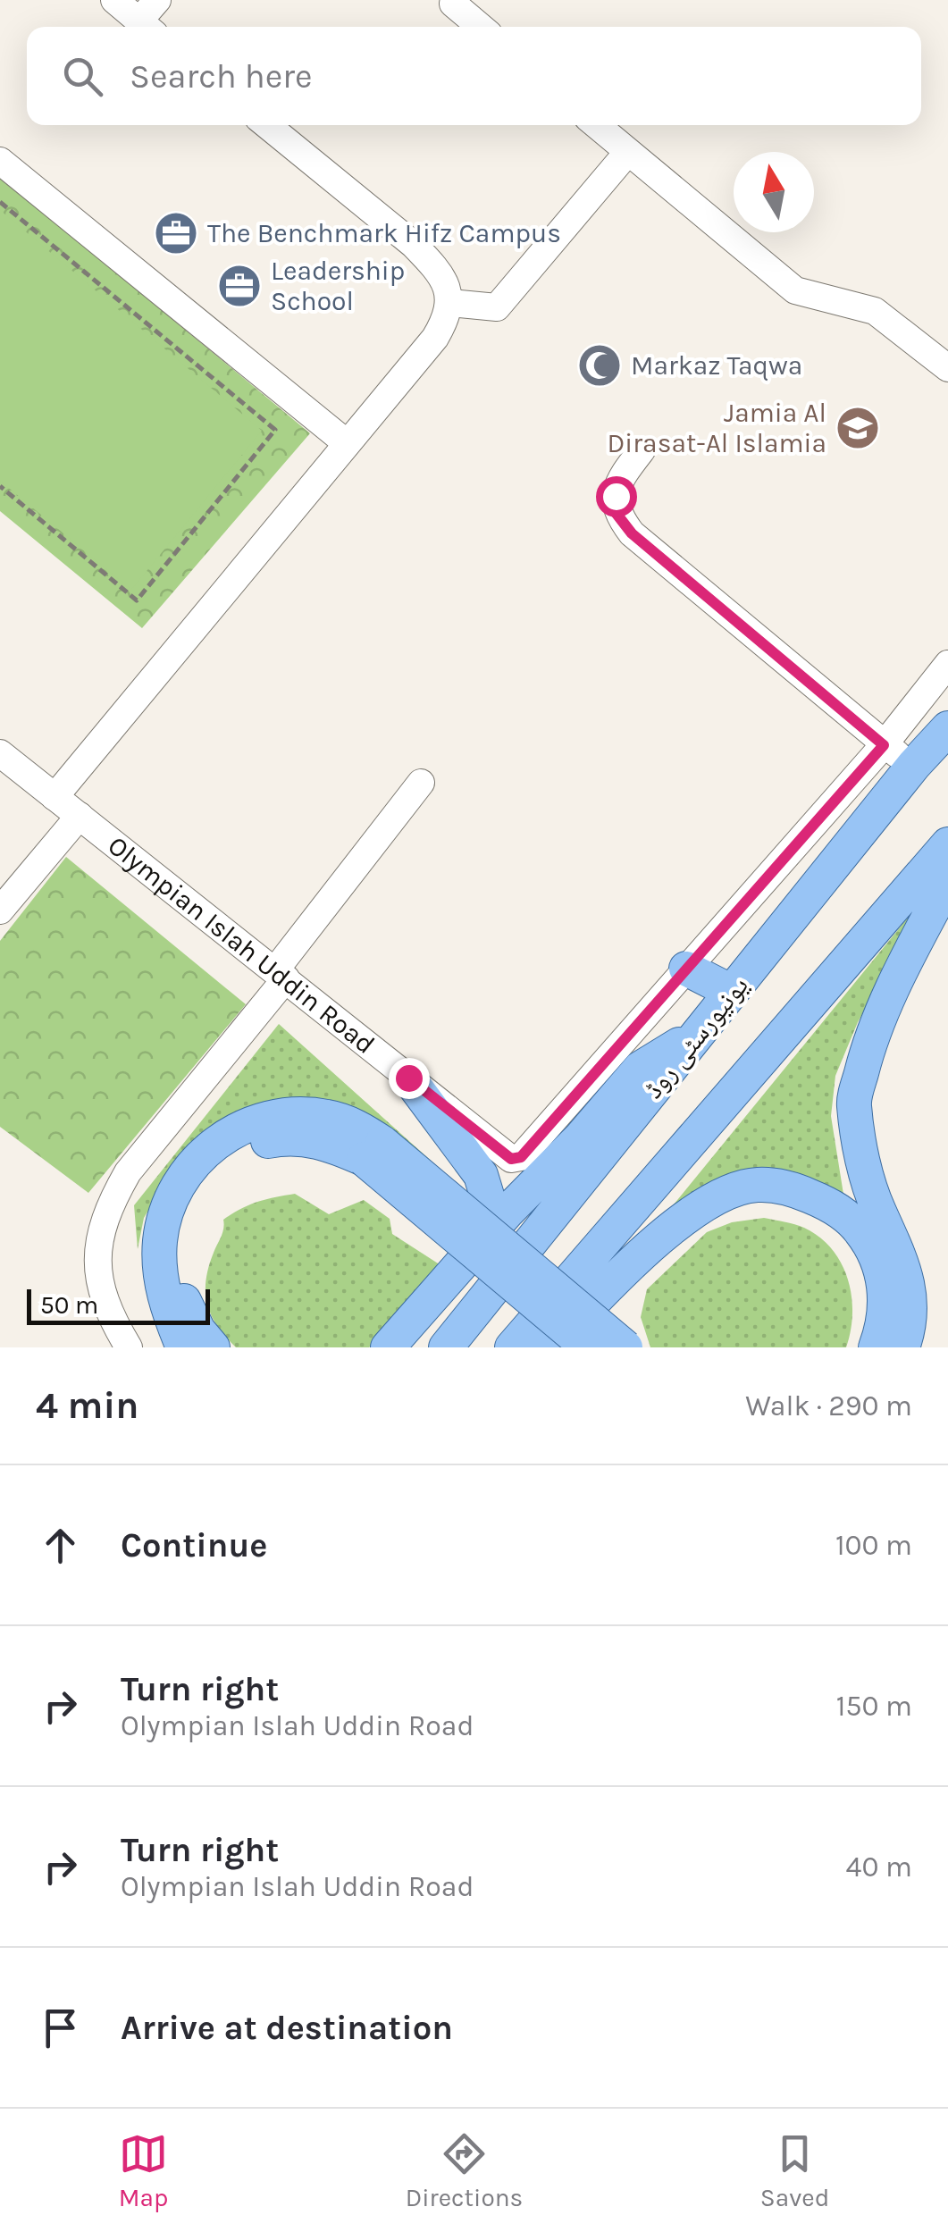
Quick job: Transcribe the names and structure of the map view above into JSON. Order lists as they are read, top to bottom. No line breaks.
{"streets":{"main road":["یونیورسٹی روڈ"],"street":["Olympian Islah Uddin Road"]},"places":{"office":["The Benchmark Hifz Campus","Leadership School"],"mosque":["Markaz Taqwa"],"school or university":["Jamia Al Dirasat-Al Islamia"]},"scale_bar":"50 m","north":"top","page":{"search":"Search here","scale":"50 m","heading":["4 min","Walk · 290 m"],"list":[["Continue","100 m"],["Turn right","Olympian Islah Uddin Road","150 m"],["Turn right","Olympian Islah Uddin Road","40 m"],"Arrive at destination"],"nav":["Map","Directions","Saved"]}}
